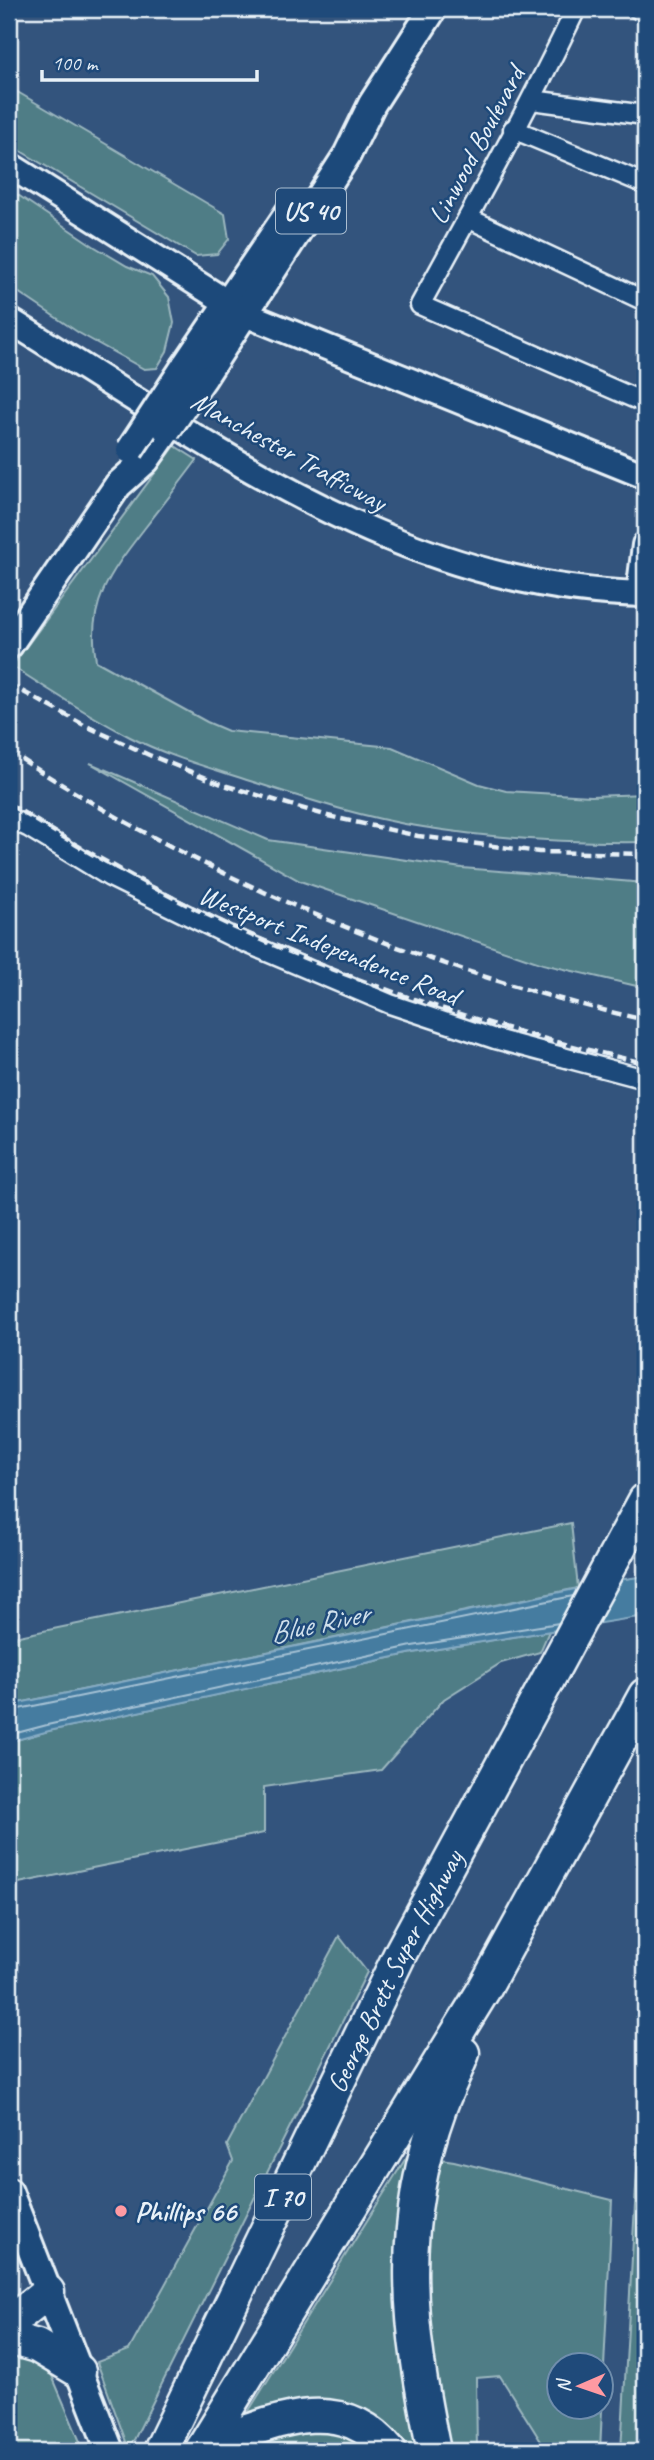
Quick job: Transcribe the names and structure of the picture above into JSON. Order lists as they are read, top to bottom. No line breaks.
{"streets":{"highway":["George Brett Super Highway","I 70"],"main road":["US 40","Manchester Trafficway"],"street":["Linwood Boulevard","Westport Independence Road"]},"water":["Blue River"],"places":["Phillips 66"],"scale_bar":"100 m","north":"left"}
